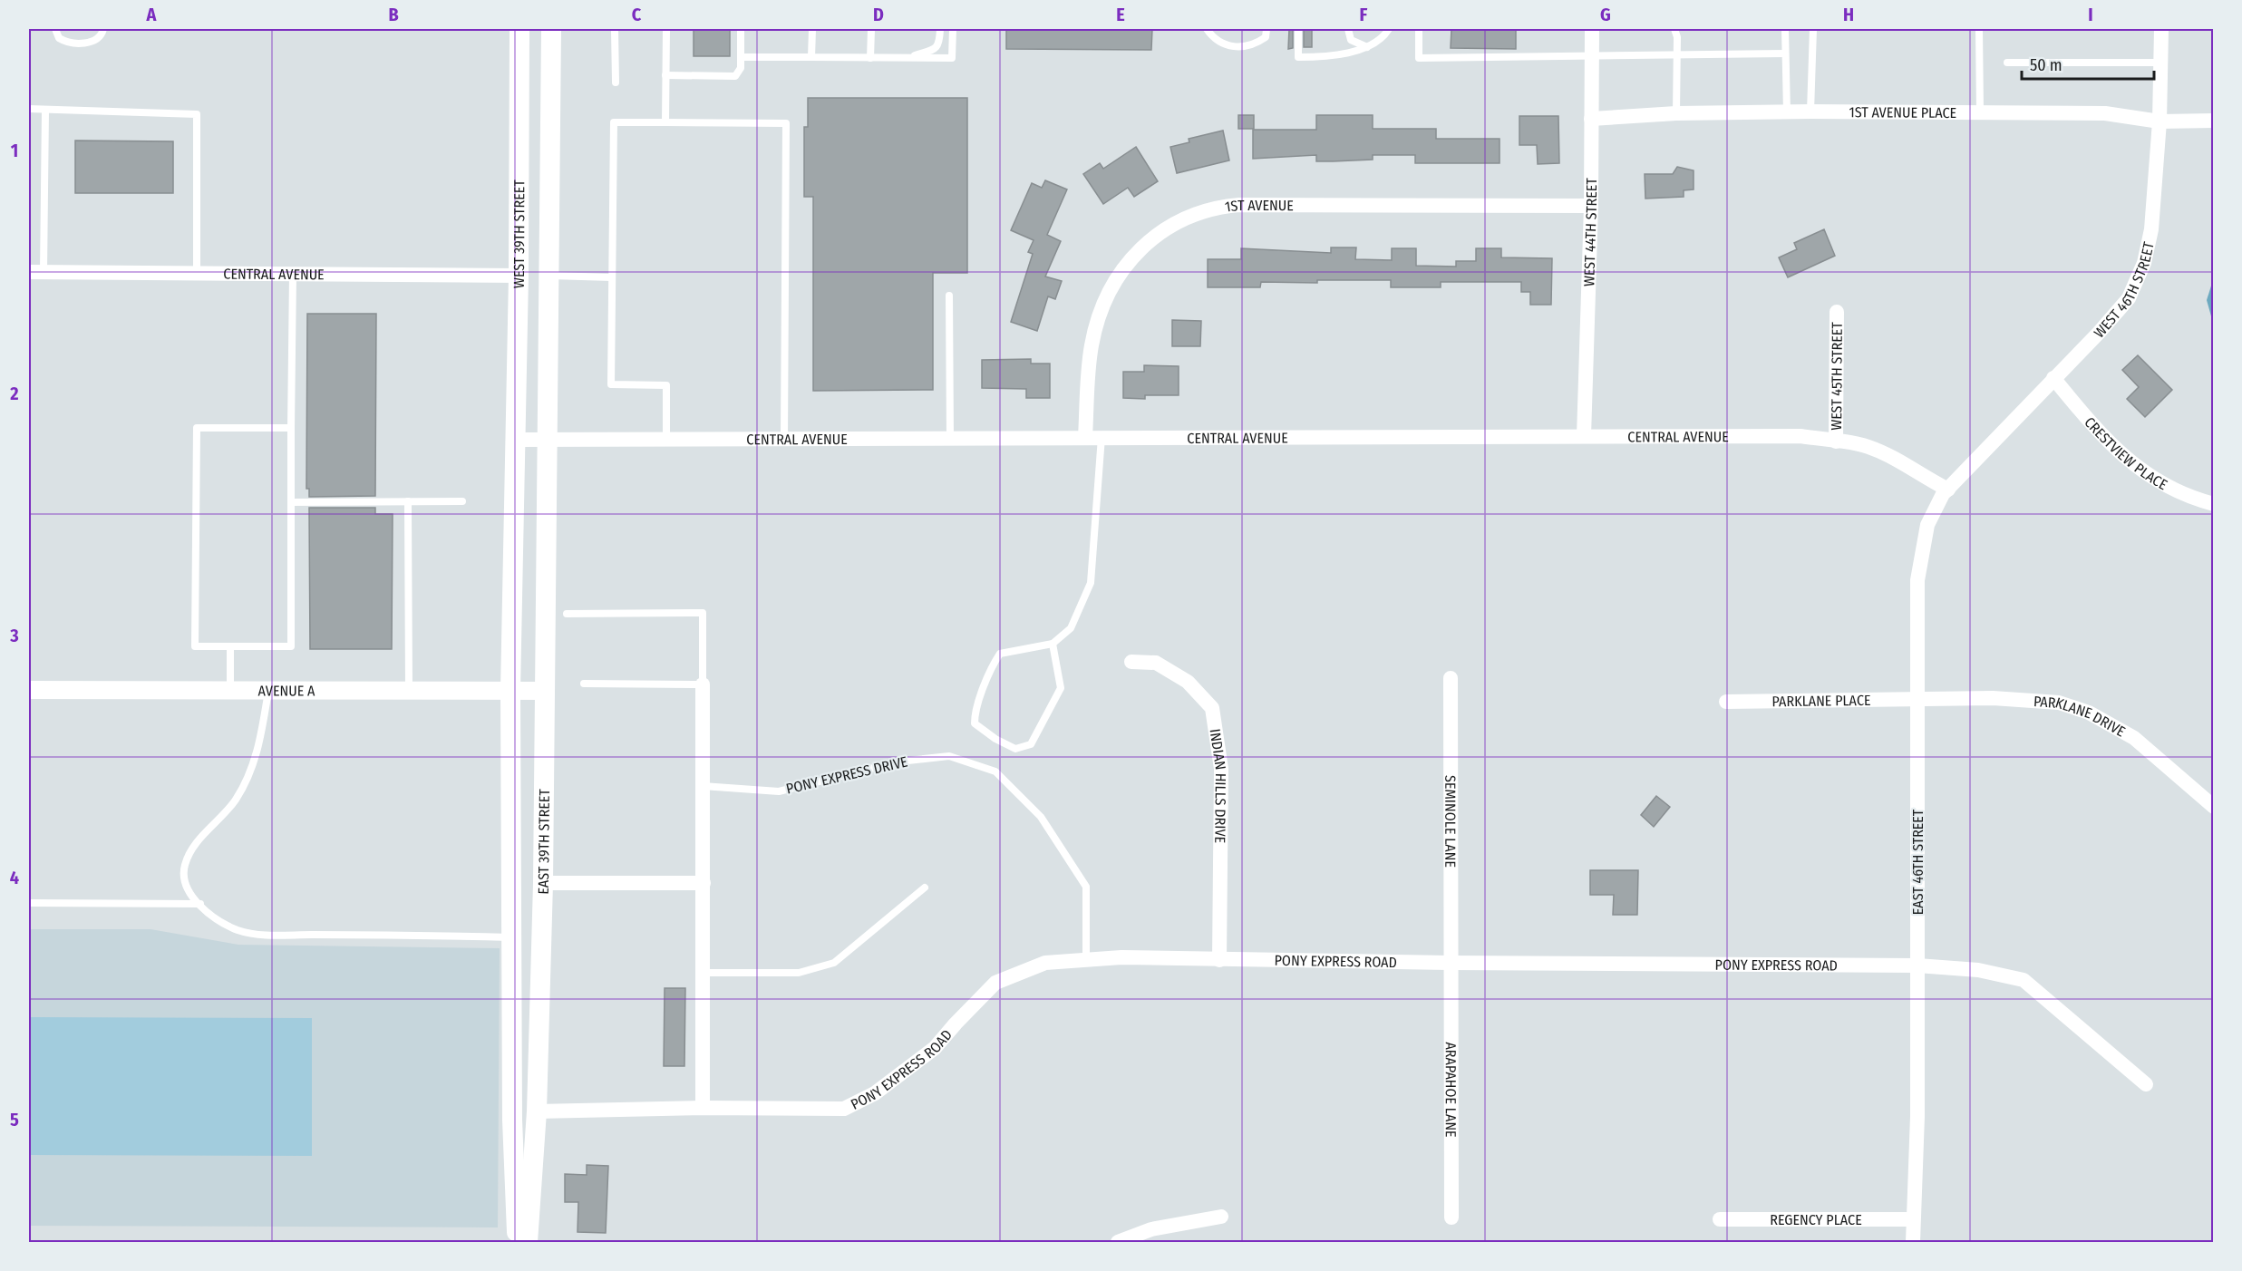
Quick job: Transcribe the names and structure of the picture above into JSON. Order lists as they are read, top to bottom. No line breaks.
{"streets":{"main road":["WEST 39TH STREET","EAST 39TH STREET"],"street":["1ST AVENUE PLACE","1ST AVENUE","WEST 44TH STREET","CENTRAL AVENUE","WEST 46TH STREET","WEST 45TH STREET","CRESTVIEW PLACE","AVENUE A","PARKLANE PLACE","PARKLANE DRIVE","INDIAN HILLS DRIVE","SEMINOLE LANE","EAST 46TH STREET","PONY EXPRESS ROAD","ARAPAHOE LANE","REGENCY PLACE"],"lane":["PONY EXPRESS DRIVE"]},"crossings":[["1ST AVENUE PLACE","WEST 44TH STREET"],["1ST AVENUE PLACE","WEST 46TH STREET"],["1ST AVENUE","WEST 44TH STREET"],["1ST AVENUE","CENTRAL AVENUE"],["WEST 44TH STREET","CENTRAL AVENUE"],["WEST 39TH STREET","CENTRAL AVENUE"],["WEST 39TH STREET","EAST 39TH STREET"],["CENTRAL AVENUE","WEST 46TH STREET"],["CENTRAL AVENUE","WEST 45TH STREET"],["CENTRAL AVENUE","EAST 39TH STREET"],["CENTRAL AVENUE","EAST 46TH STREET"],["WEST 46TH STREET","CRESTVIEW PLACE"],["WEST 46TH STREET","EAST 46TH STREET"],["AVENUE A","EAST 39TH STREET"],["PARKLANE PLACE","PARKLANE DRIVE"],["PARKLANE PLACE","EAST 46TH STREET"],["PARKLANE DRIVE","EAST 46TH STREET"],["PONY EXPRESS DRIVE","PONY EXPRESS ROAD"],["INDIAN HILLS DRIVE","PONY EXPRESS ROAD"],["SEMINOLE LANE","PONY EXPRESS ROAD"],["SEMINOLE LANE","ARAPAHOE LANE"],["EAST 39TH STREET","PONY EXPRESS ROAD"],["EAST 46TH STREET","PONY EXPRESS ROAD"],["EAST 46TH STREET","REGENCY PLACE"],["PONY EXPRESS ROAD","ARAPAHOE LANE"]],"scale_bar":"50 m","grid":{"columns":["A","B","C","D","E","F","G","H","I"],"rows":["1","2","3","4","5"]}}
